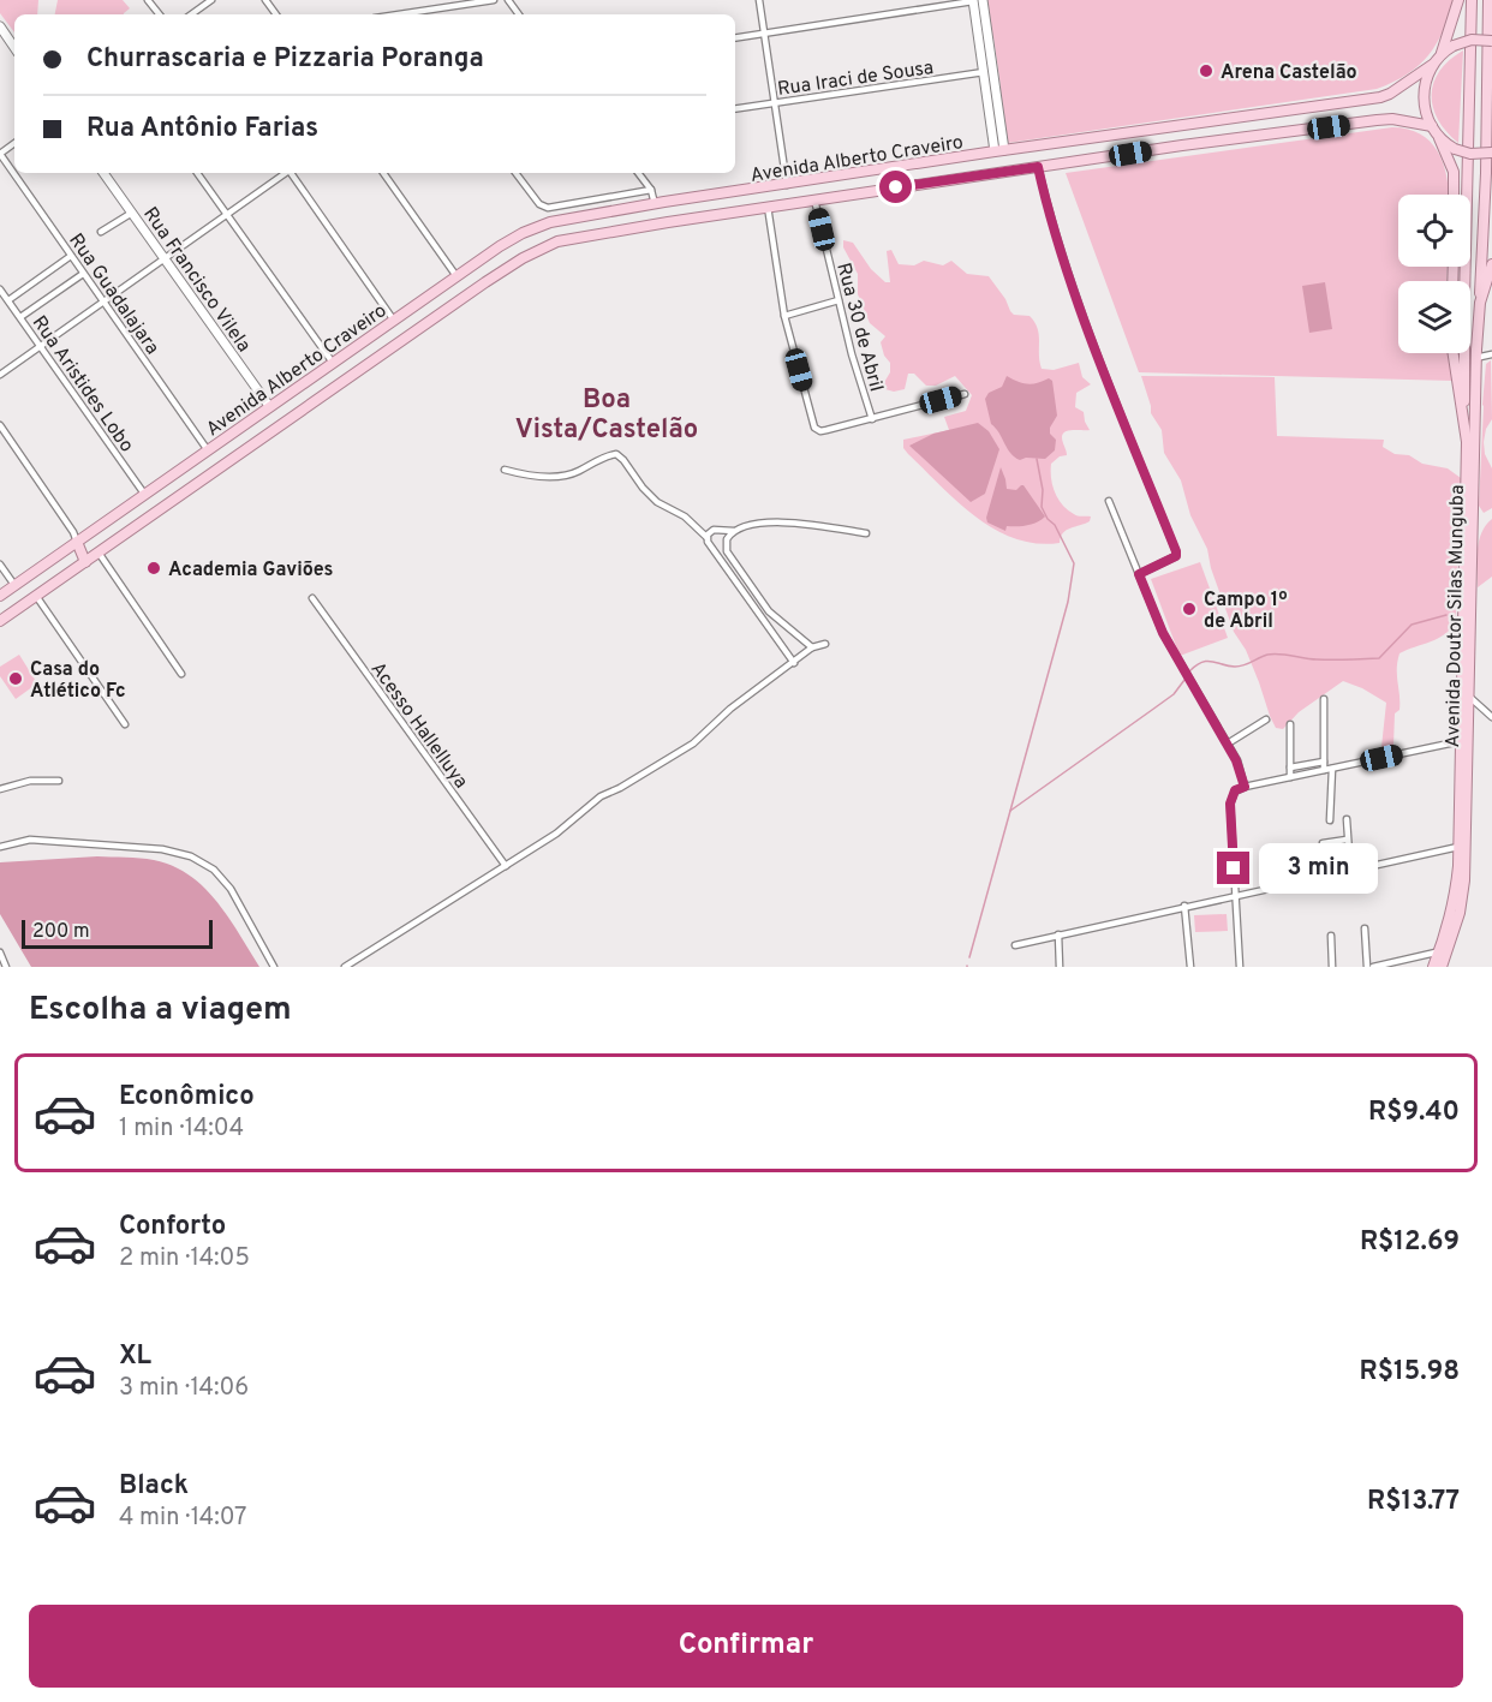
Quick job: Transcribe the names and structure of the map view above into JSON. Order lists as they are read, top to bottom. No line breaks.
{"streets":{"main road":["Avenida Alberto Craveiro","Avenida Doutor Silas Munguba"],"street":["Rua Iraci de Sousa","Rua Francisco Vilela","Rua Guadalajara","Rua 30 de Abril","Rua Aristides Lobo","Acesso Hallelluya"]},"crossings":[["Avenida Alberto Craveiro","Rua Francisco Vilela"],["Avenida Alberto Craveiro","Rua Guadalajara"],["Avenida Alberto Craveiro","Rua 30 de Abril"],["Avenida Alberto Craveiro","Rua Aristides Lobo"]],"districts":["Boa Vista/Castelão"],"places":["Arena Castelão","Academia Gaviões","Campo 1º de Abril","Casa do Atlético Fc"],"scale_bar":"200 m","page":{"banner":["Churrascaria e Pizzaria Poranga","Rua Antônio Farias"],"bubble":"3 min","scale":"200 m","heading":"Escolha a viagem","list":[{"name":"Econômico","note":"1 min · 14:04","value":"R$9.40"},{"name":"Conforto","note":"2 min · 14:05","value":"R$12.69"},{"name":"XL","note":"3 min · 14:06","value":"R$15.98"},{"name":"Black","note":"4 min · 14:07","value":"R$13.77"}],"buttons":"Confirmar"}}
